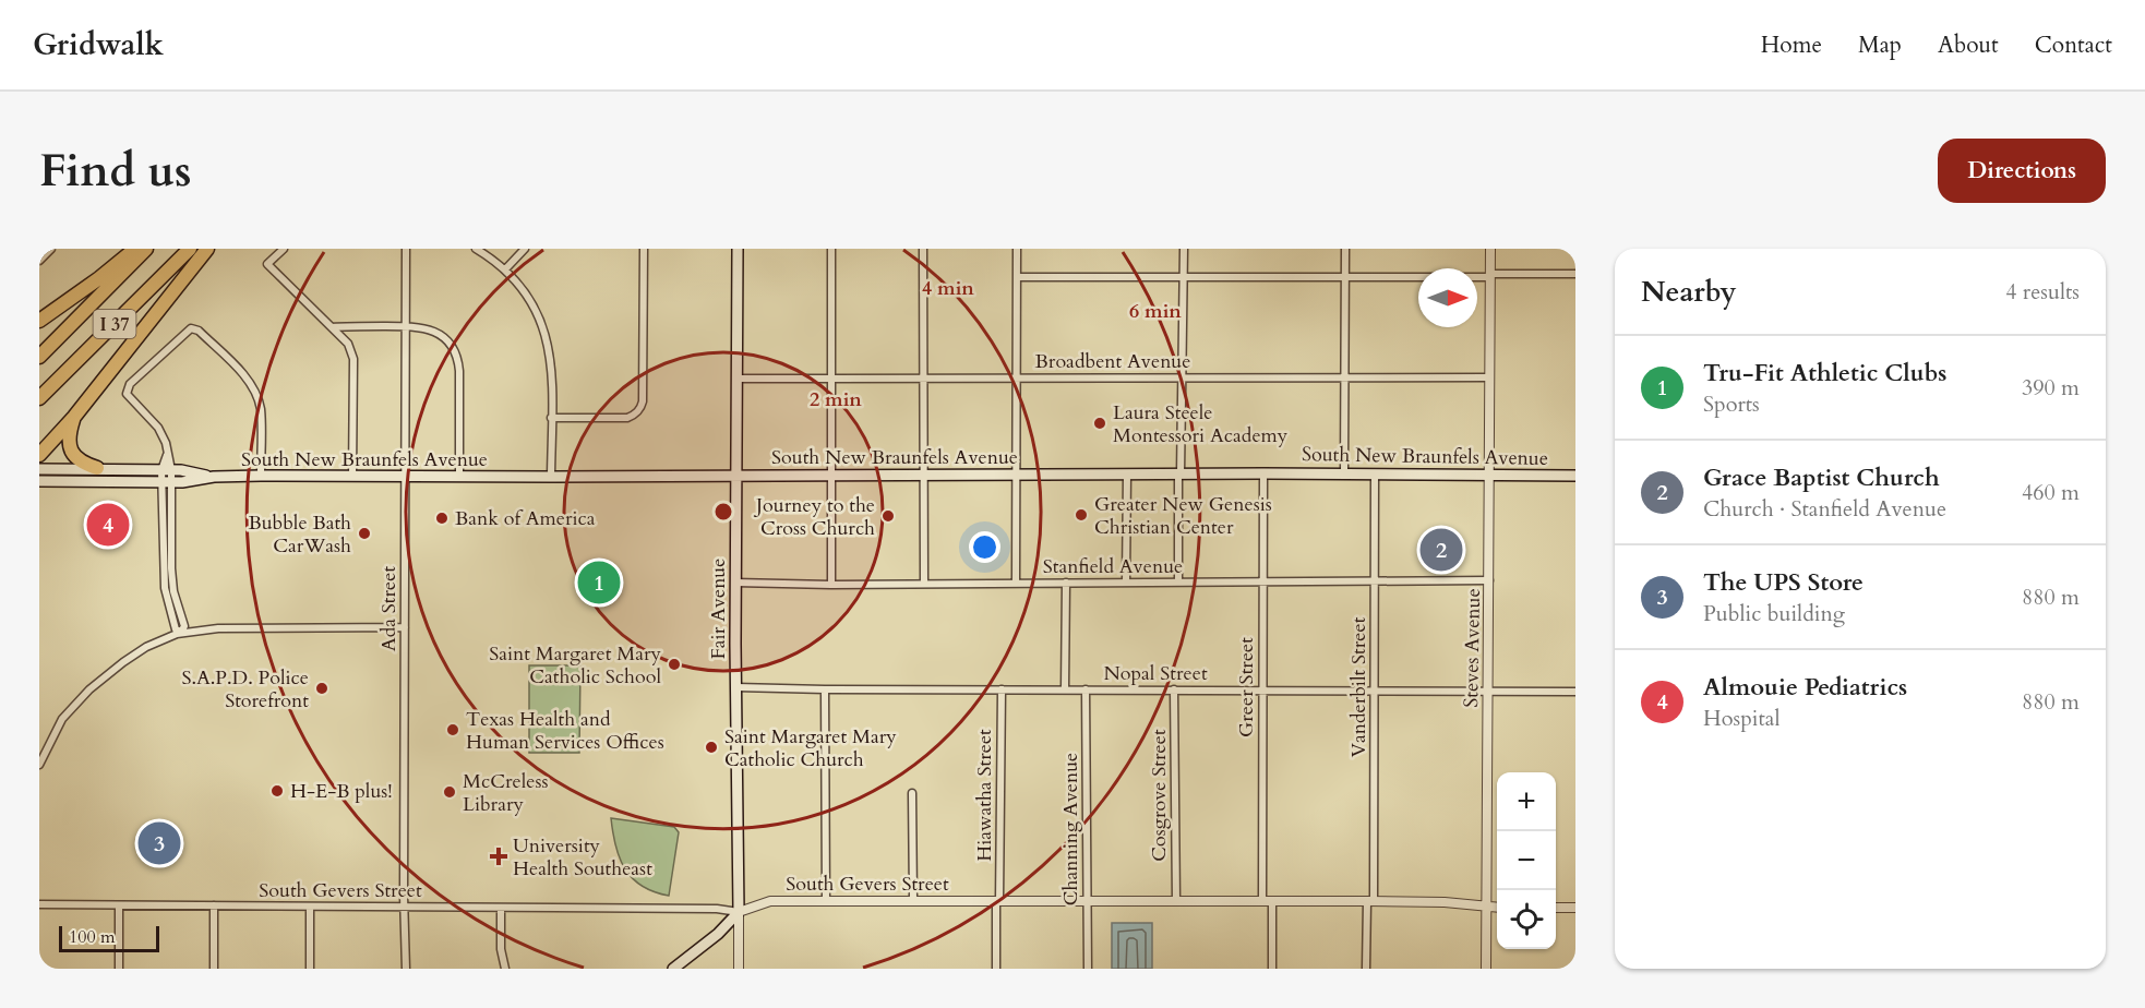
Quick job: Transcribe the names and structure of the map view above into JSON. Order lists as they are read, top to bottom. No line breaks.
{"streets":{"highway":["I 37"],"main road":["South New Braunfels Avenue","Fair Avenue"],"street":["Broadbent Avenue","Stanfield Avenue","Ada Street","Steves Avenue","Nopal Street","Greer Street","Vanderbilt Street","Hiawatha Street","Cosgrove Street","Channing Avenue","South Gevers Street"]},"crossings":[["Broadbent Avenue","Fair Avenue"],["Broadbent Avenue","Steves Avenue"],["South New Braunfels Avenue","Ada Street"],["South New Braunfels Avenue","Fair Avenue"],["South New Braunfels Avenue","Steves Avenue"],["South New Braunfels Avenue","Greer Street"],["South New Braunfels Avenue","Vanderbilt Street"],["Stanfield Avenue","Fair Avenue"],["Stanfield Avenue","Steves Avenue"],["Stanfield Avenue","Greer Street"],["Stanfield Avenue","Vanderbilt Street"],["Ada Street","South Gevers Street"],["Fair Avenue","Nopal Street"],["Fair Avenue","South Gevers Street"],["Steves Avenue","Nopal Street"],["Steves Avenue","South Gevers Street"],["Nopal Street","Greer Street"],["Nopal Street","Vanderbilt Street"],["Nopal Street","Hiawatha Street"],["Nopal Street","Cosgrove Street"],["Nopal Street","Channing Avenue"],["Greer Street","South Gevers Street"],["Vanderbilt Street","South Gevers Street"],["Hiawatha Street","South Gevers Street"],["Cosgrove Street","South Gevers Street"],["Channing Avenue","South Gevers Street"]],"places":{"other":["Laura Steele Montessori Academy","Greater New Genesis Christian Center","Journey to the Cross Church","Bank of America","Bubble Bath CarWash","Saint Margaret Mary Catholic School","S.A.P.D. Police Storefront","Texas Health and Human Services Offices","Saint Margaret Mary Catholic Church","H-E-B plus!","McCreless Library"],"health":["University Health Southeast"]},"scale_bar":"100 m","north":"right","page":{"header":"Gridwalk","nav":["Home","Map","About","Contact"],"buttons":"Directions","title":"Find us","heading":["Nearby","4 results"],"list":[{"mark":"1","name":"Tru-Fit Athletic Clubs","note":"Sports","value":"390 m"},{"mark":"2","name":"Grace Baptist Church","note":"Church · Stanfield Avenue","value":"460 m"},{"mark":"3","name":"The UPS Store","note":"Public building","value":"880 m"},{"mark":"4","name":"Almouie Pediatrics","note":"Hospital","value":"880 m"}],"pins":["4","2","1","3"],"map_buttons":["+","−"],"scale":"100 m"},"rings":["4 min","6 min","2 min"]}
